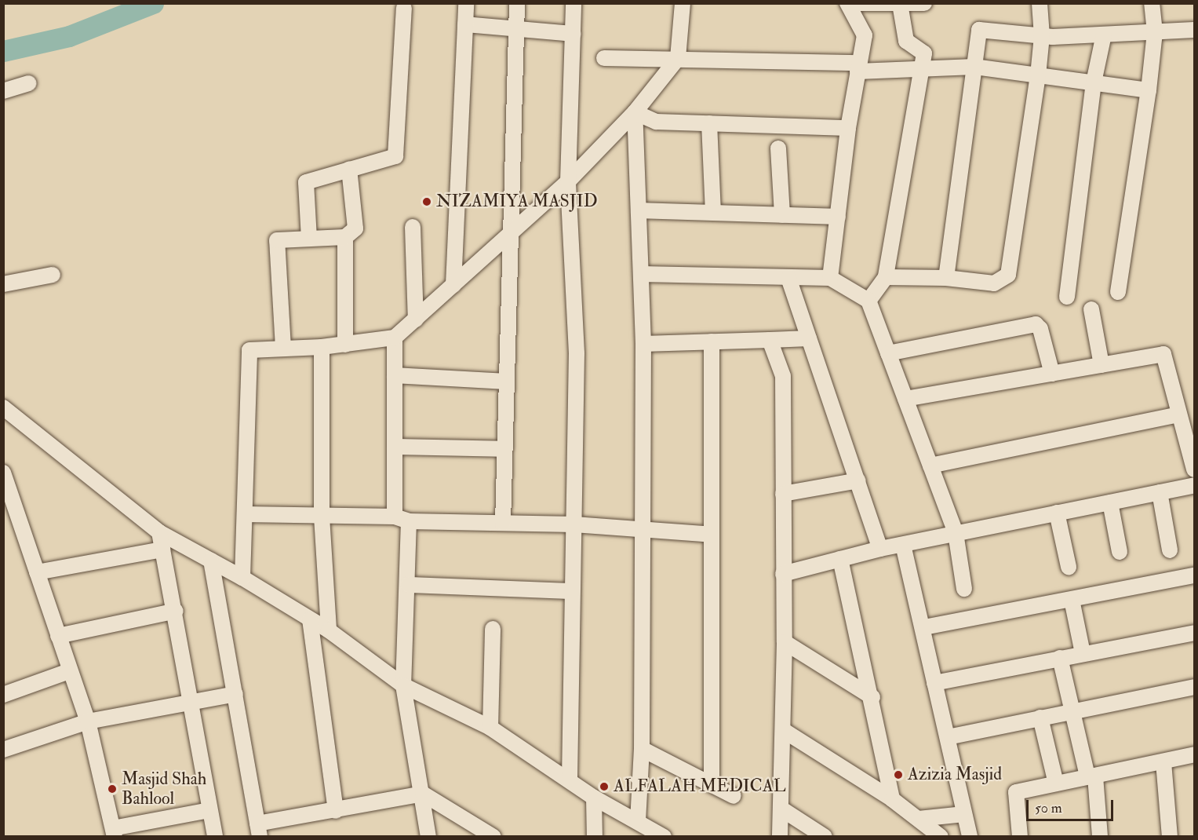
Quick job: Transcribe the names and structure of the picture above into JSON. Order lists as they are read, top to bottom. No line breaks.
{"places":["NIZAMIYA MASJID","Azizia Masjid","ALFALAH MEDICAL","Masjid Shah Bahlool"],"scale_bar":"50 m"}
